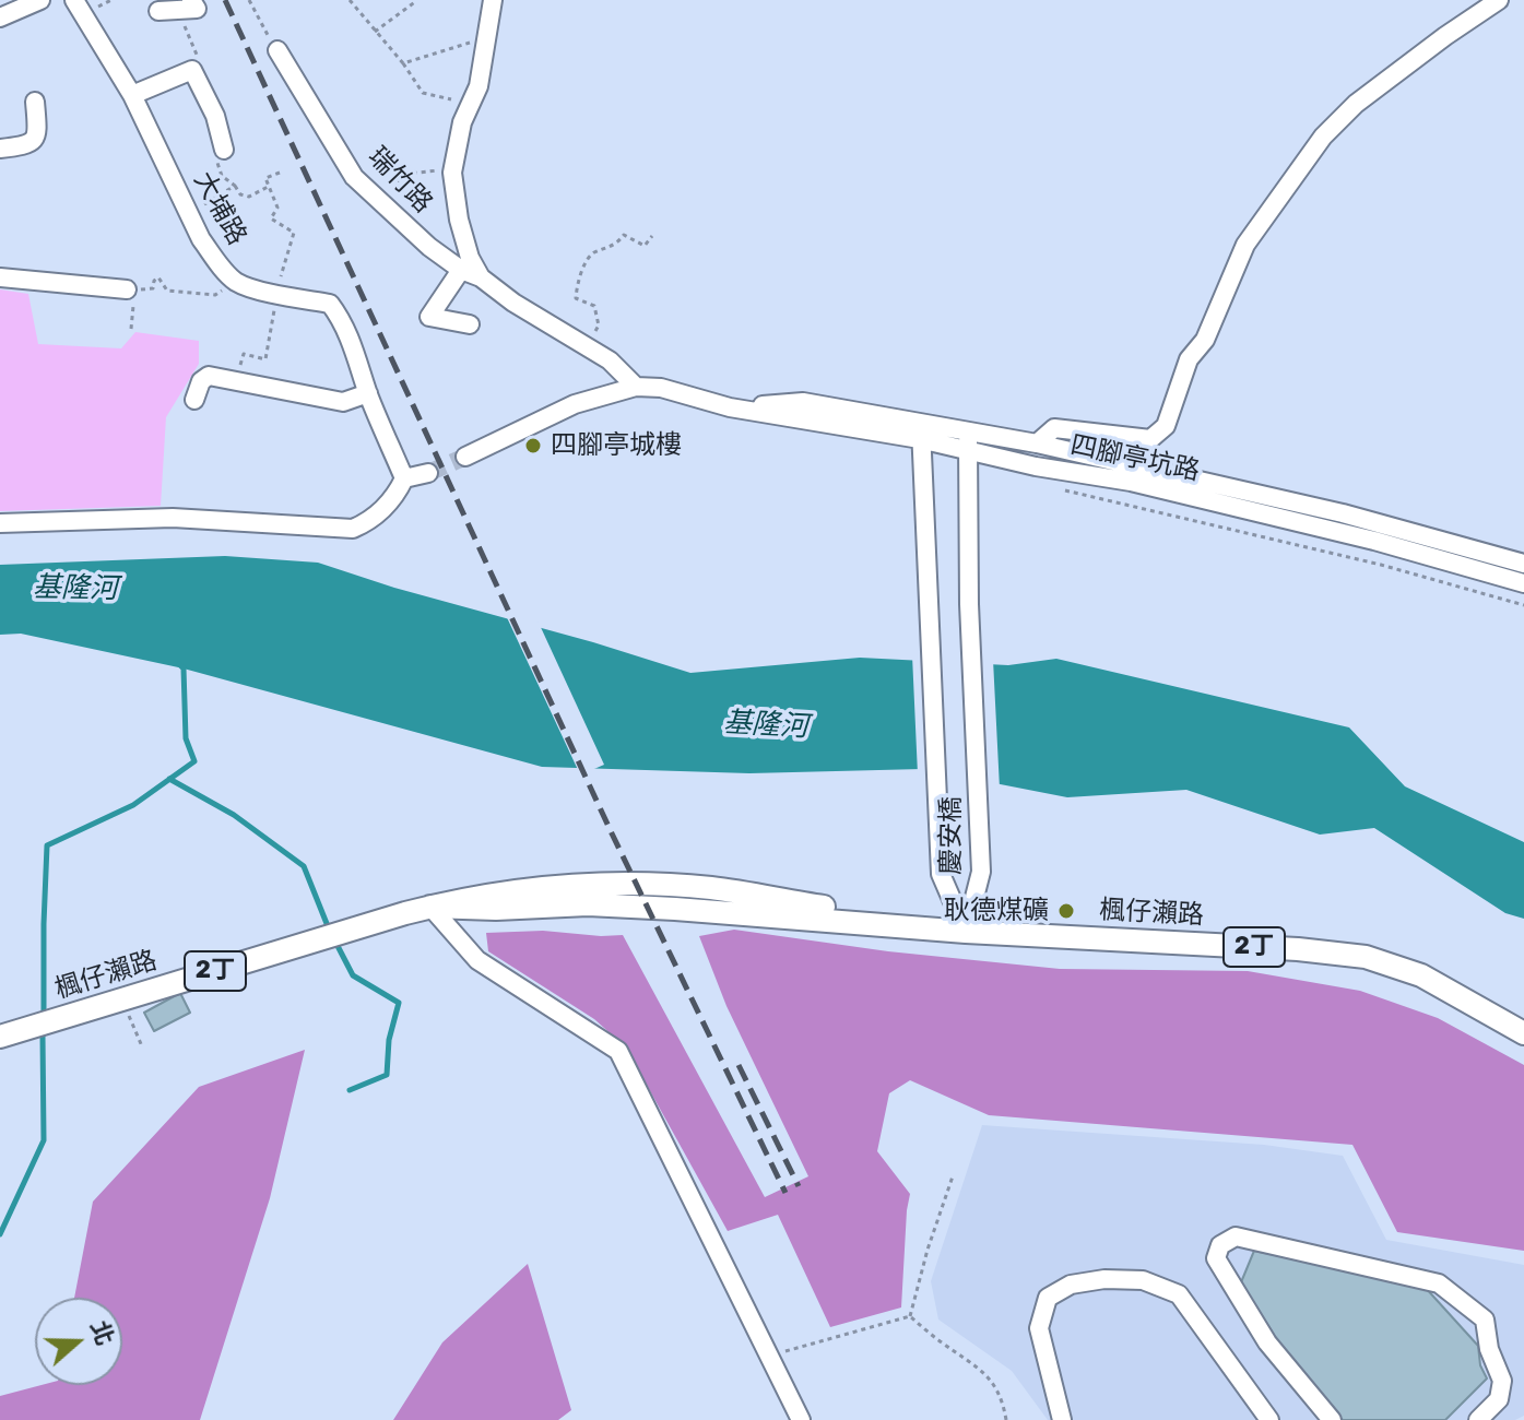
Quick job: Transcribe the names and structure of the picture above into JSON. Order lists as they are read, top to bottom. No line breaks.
{"streets":{"main road":["楓仔瀨路","2丁"],"street":["瑞竹路","大埔路","四腳亭坑路","慶安橋"]},"crossings":[["瑞竹路","四腳亭坑路"],["四腳亭坑路","慶安橋"],["慶安橋","楓仔瀨路"]],"water":["基隆河"],"places":["四腳亭城樓","耿德煤礦"],"north":"right"}
